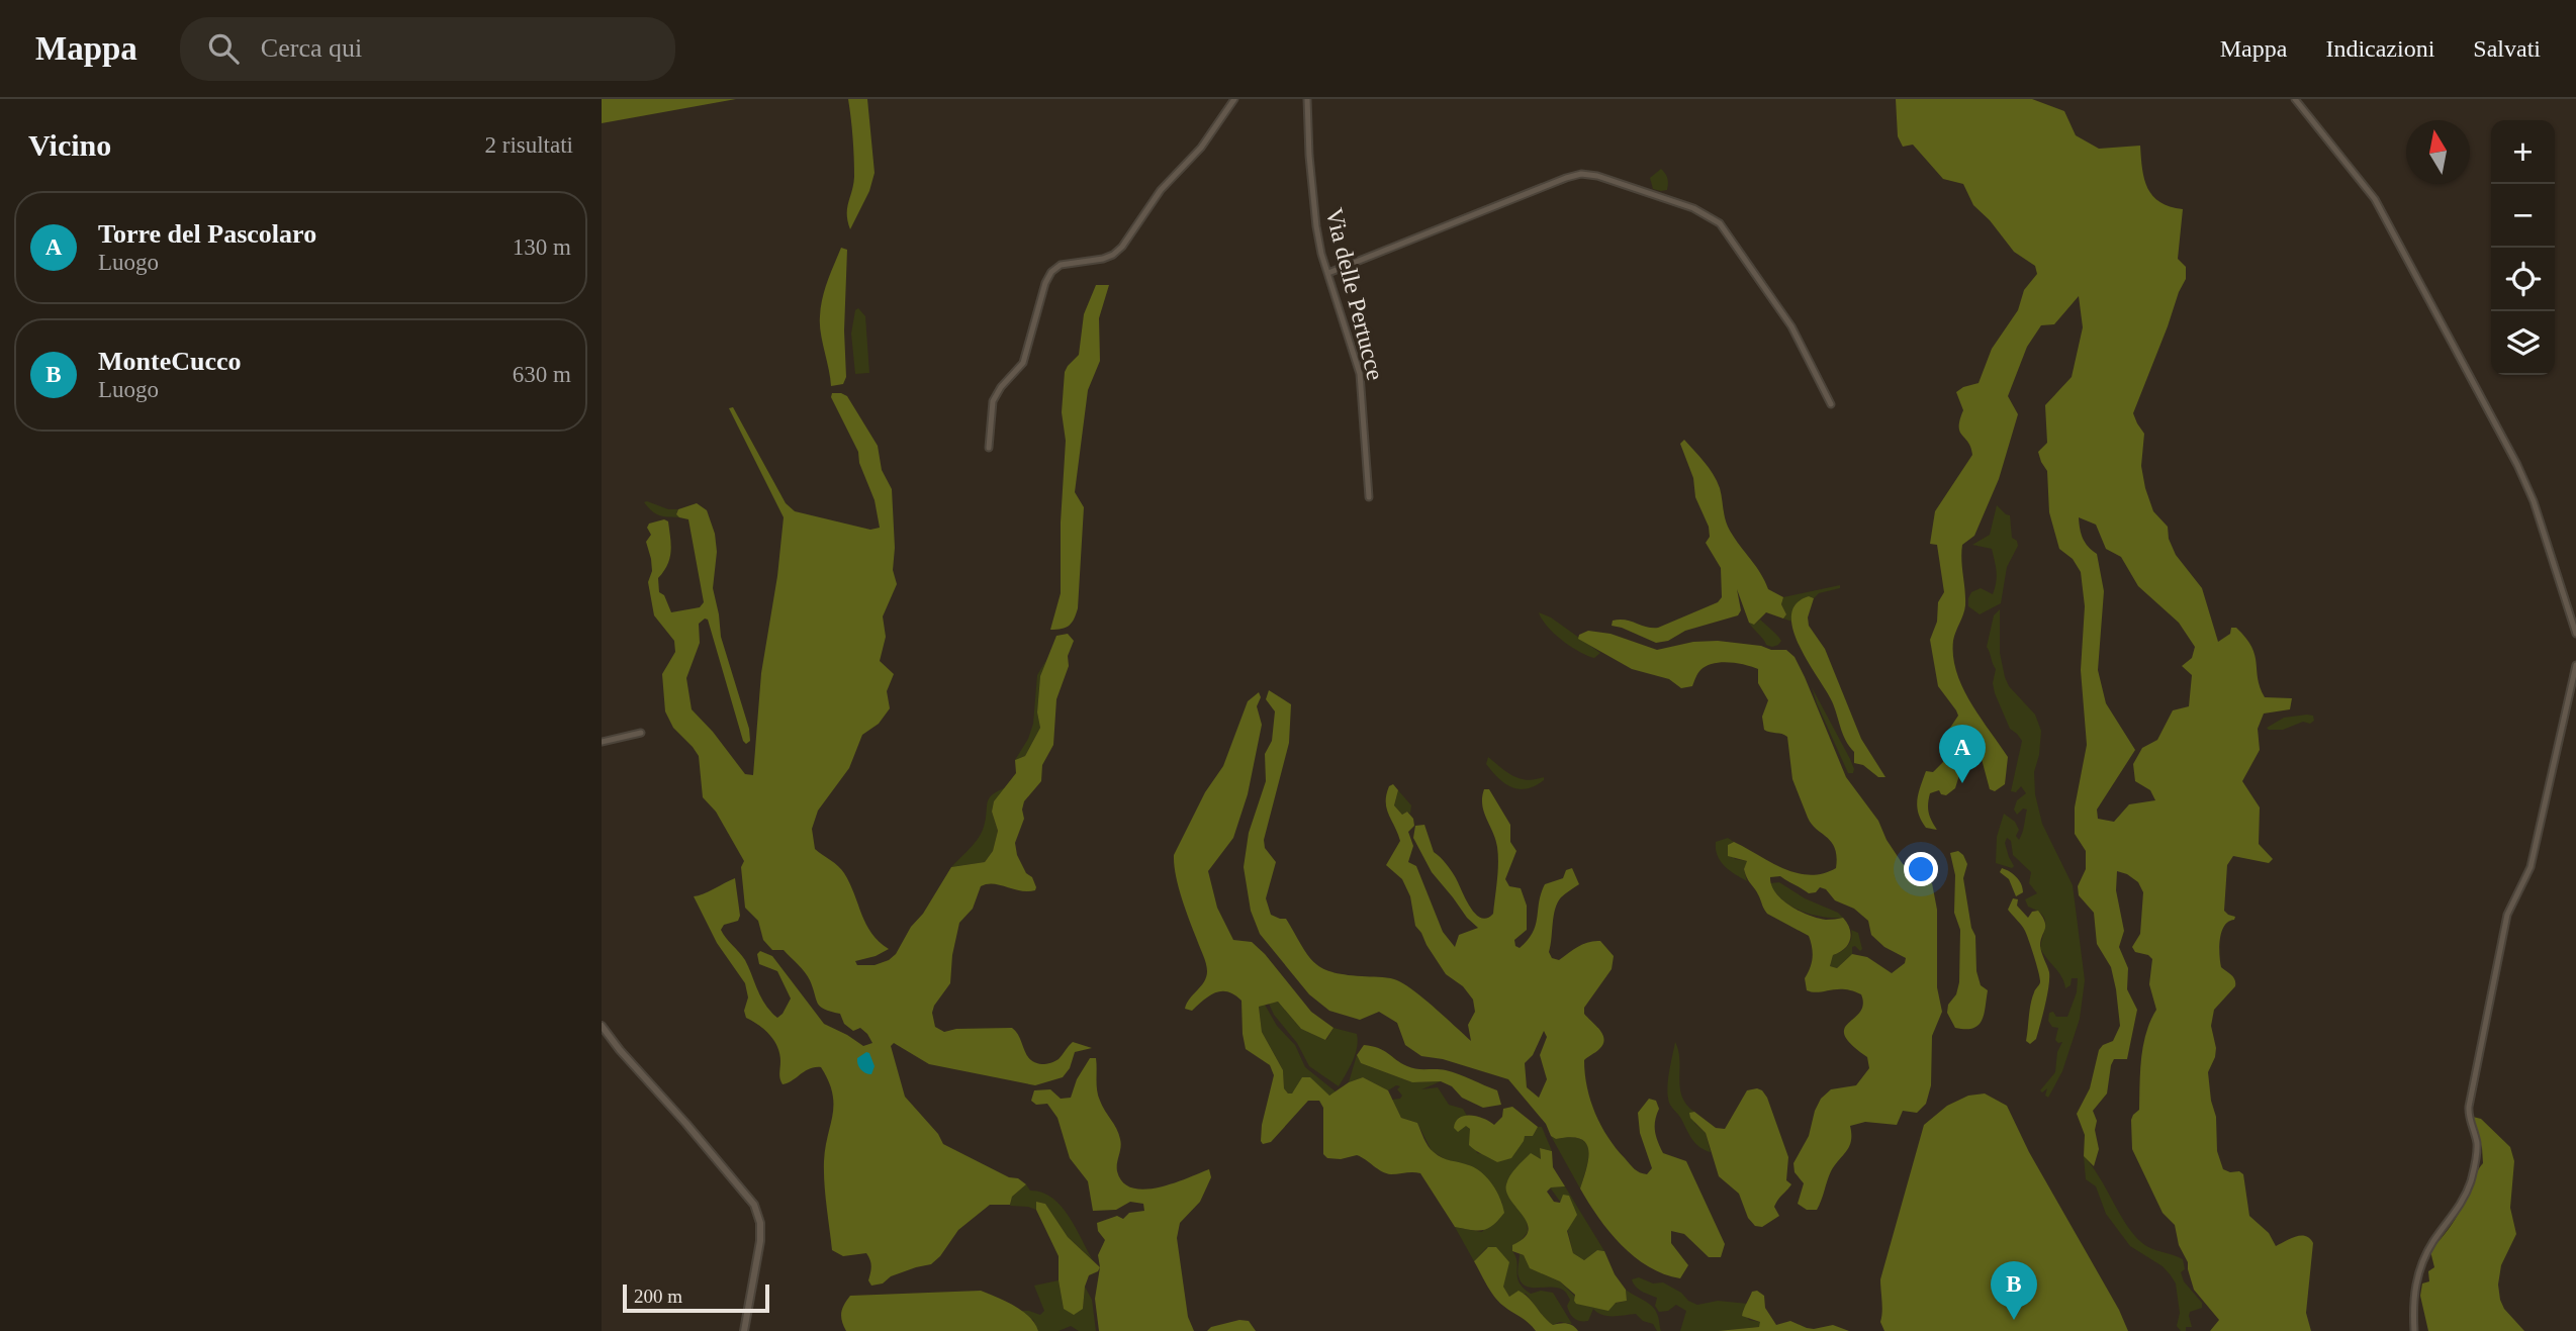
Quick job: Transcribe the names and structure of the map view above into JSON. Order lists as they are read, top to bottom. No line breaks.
{"streets":{"street":["Via delle Pertucce"]},"scale_bar":"200 m","north":"top","page":{"header":"Mappa","search":"Cerca qui","nav":["Mappa","Indicazioni","Salvati"],"heading":["Vicino","2 risultati"],"map_buttons":["+","−"],"list":[{"mark":"A","name":"Torre del Pascolaro","note":"Luogo","value":"130 m"},{"mark":"B","name":"MonteCucco","note":"Luogo","value":"630 m"}],"pins":["A","B"],"scale":"200 m"}}
